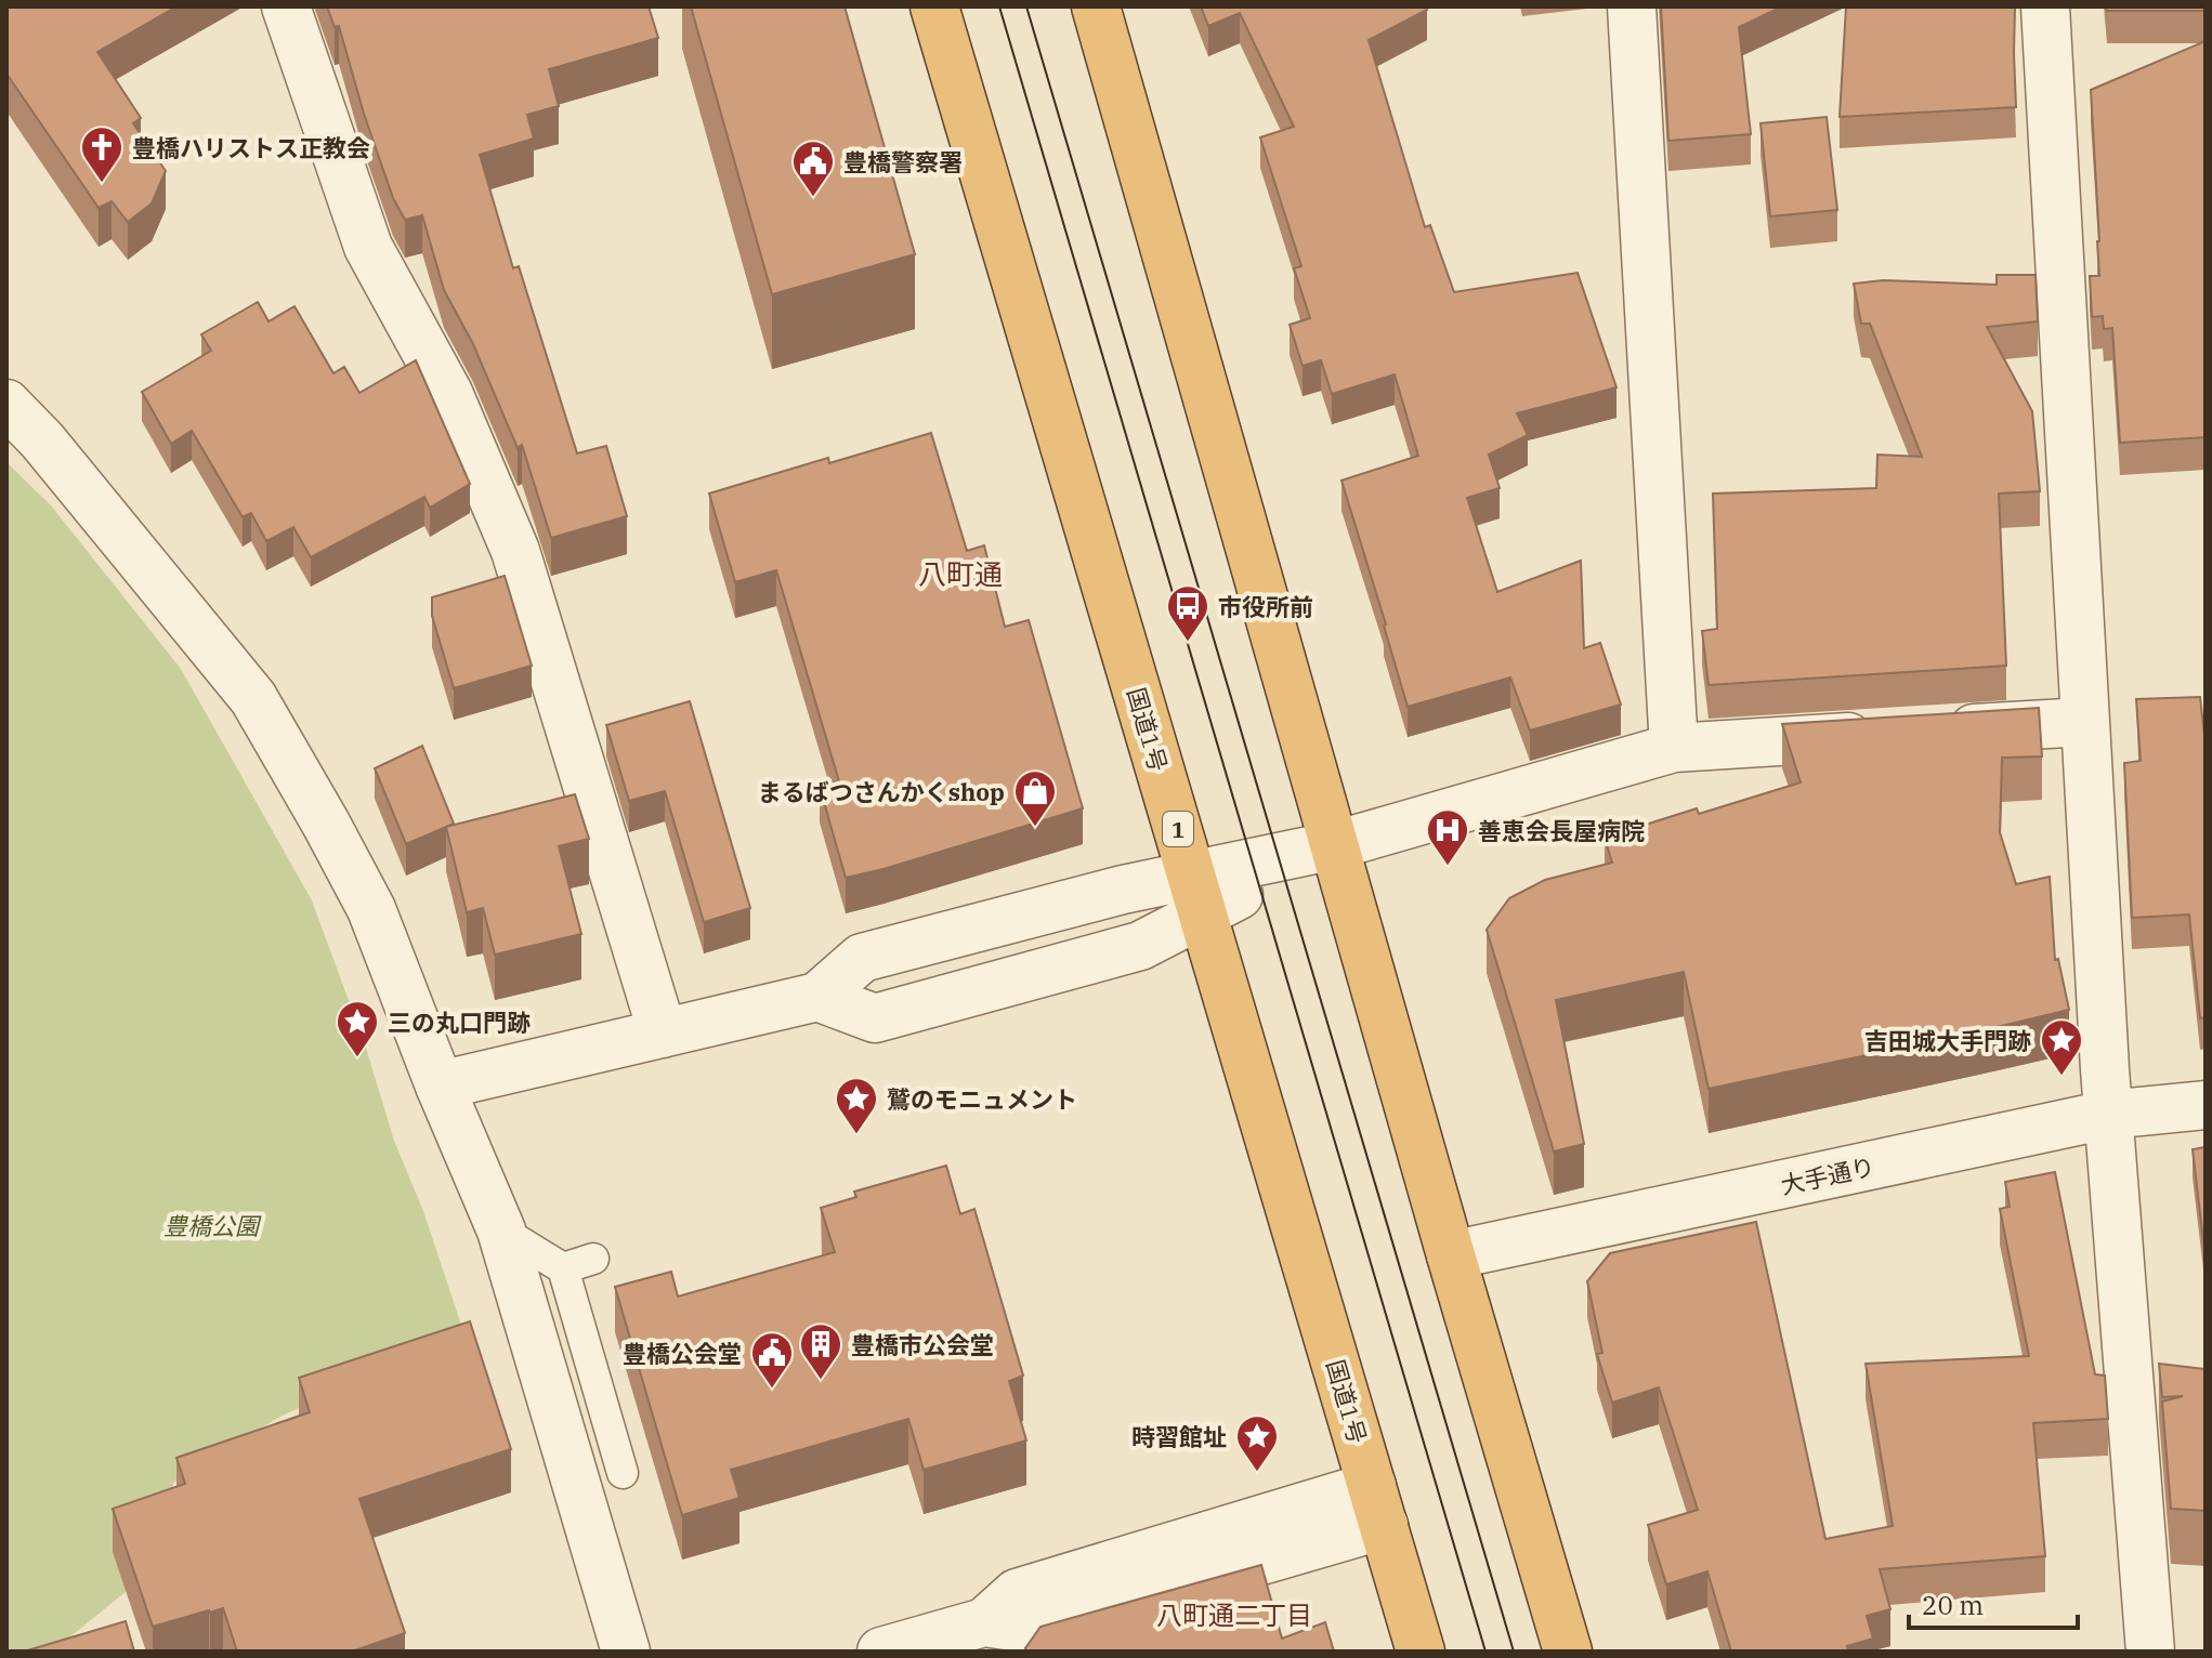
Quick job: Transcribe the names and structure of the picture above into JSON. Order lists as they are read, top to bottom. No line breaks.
{"streets":{"highway":["国道1号","1"],"street":["大手通り"]},"districts":["八町通","八町通二丁目"],"parks":["豊橋公園"],"places":{"church":["豊橋ハリストス正教会"],"public building":["豊橋警察署","豊橋公会堂"],"bus stop":["市役所前"],"shop":["まるばつさんかくshop"],"hospital":["善恵会長屋病院"],"place":["三の丸口門跡","吉田城大手門跡","鷲のモニュメント","時習館址"],"building":["豊橋市公会堂"]},"scale_bar":"20 m"}
